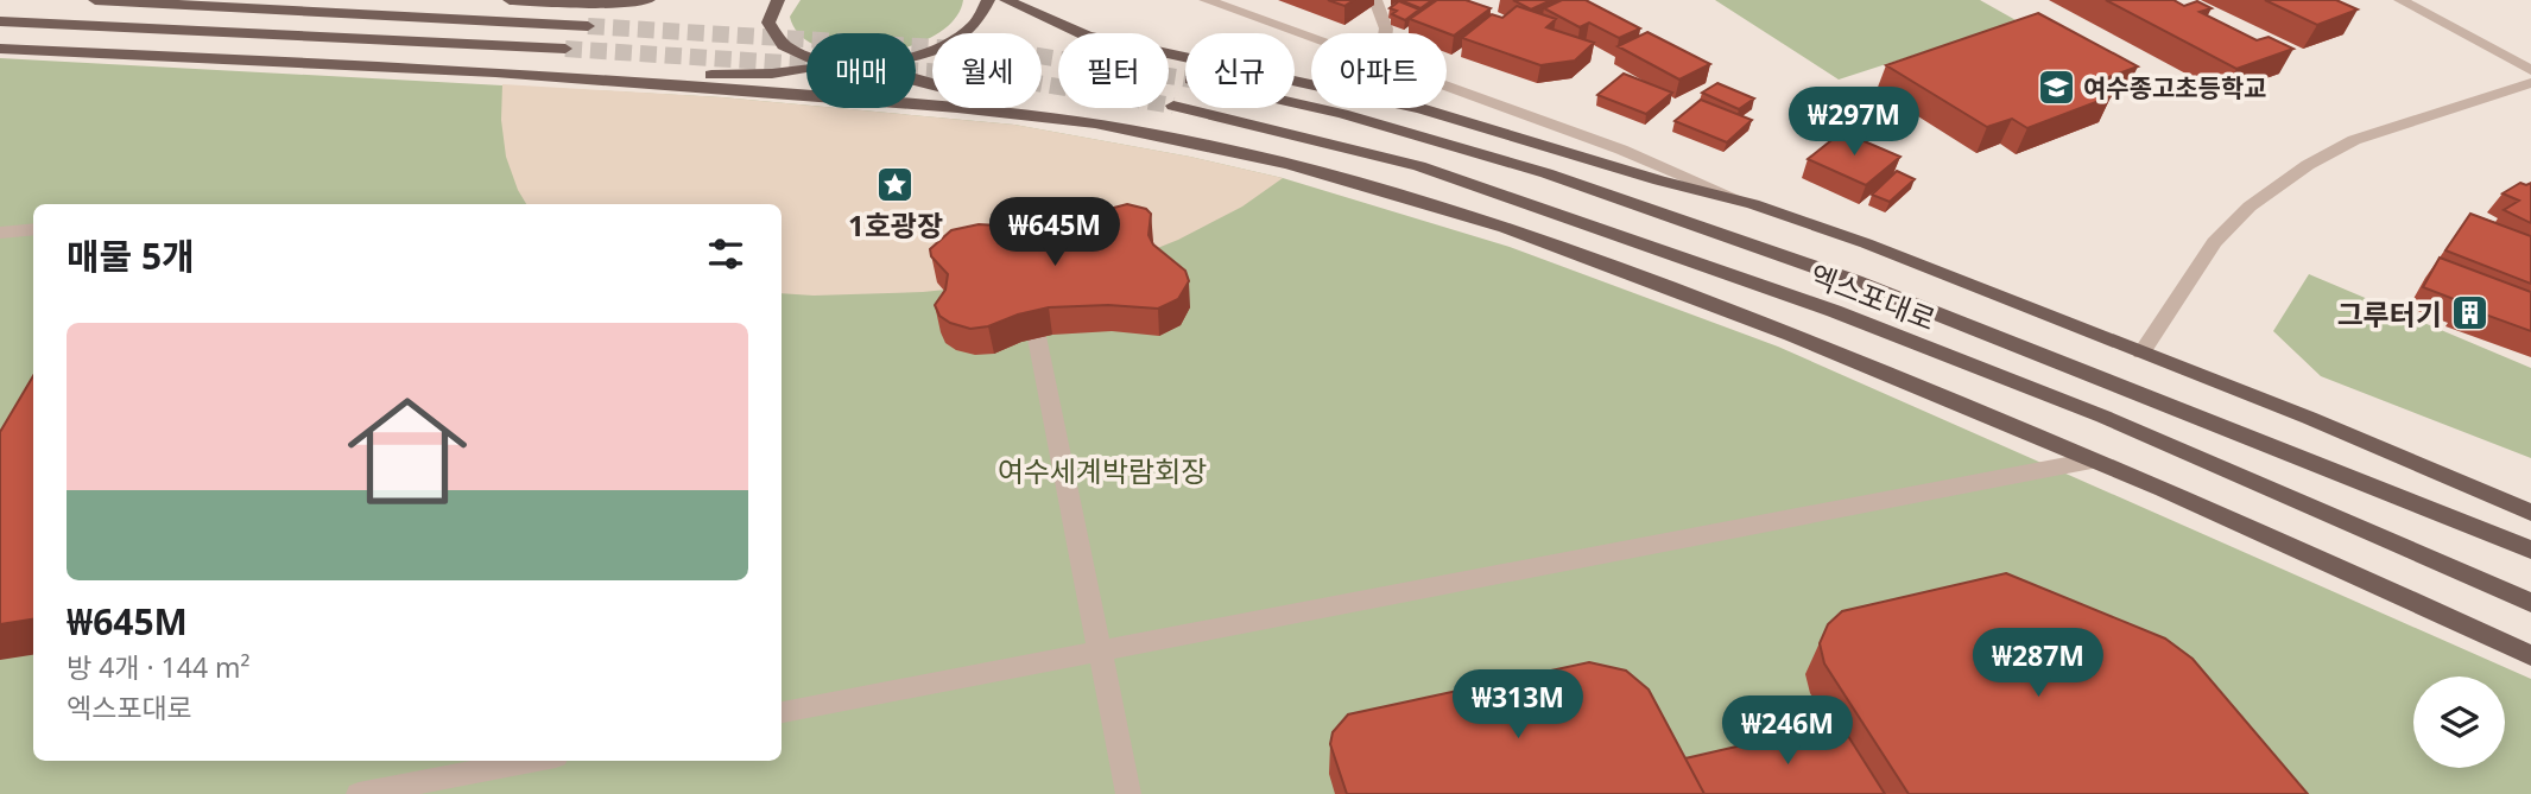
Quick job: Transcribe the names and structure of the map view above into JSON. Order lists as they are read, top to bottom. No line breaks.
{"streets":{"main road":["엑스포대로"]},"parks":["여수세계박람회장"],"places":{"school or university":["여수종고초등학교"],"place":["1호광장"],"building":["그루터기"]},"page":{"chip":["매매","월세","필터","신규","아파트"],"price":["₩297M","₩645M","₩287M","₩313M","₩246M"],"heading":"매물 5개","list":[{"name":"₩645M","note":"방 4개 · 144 m² · 엑스포대로"}]}}
